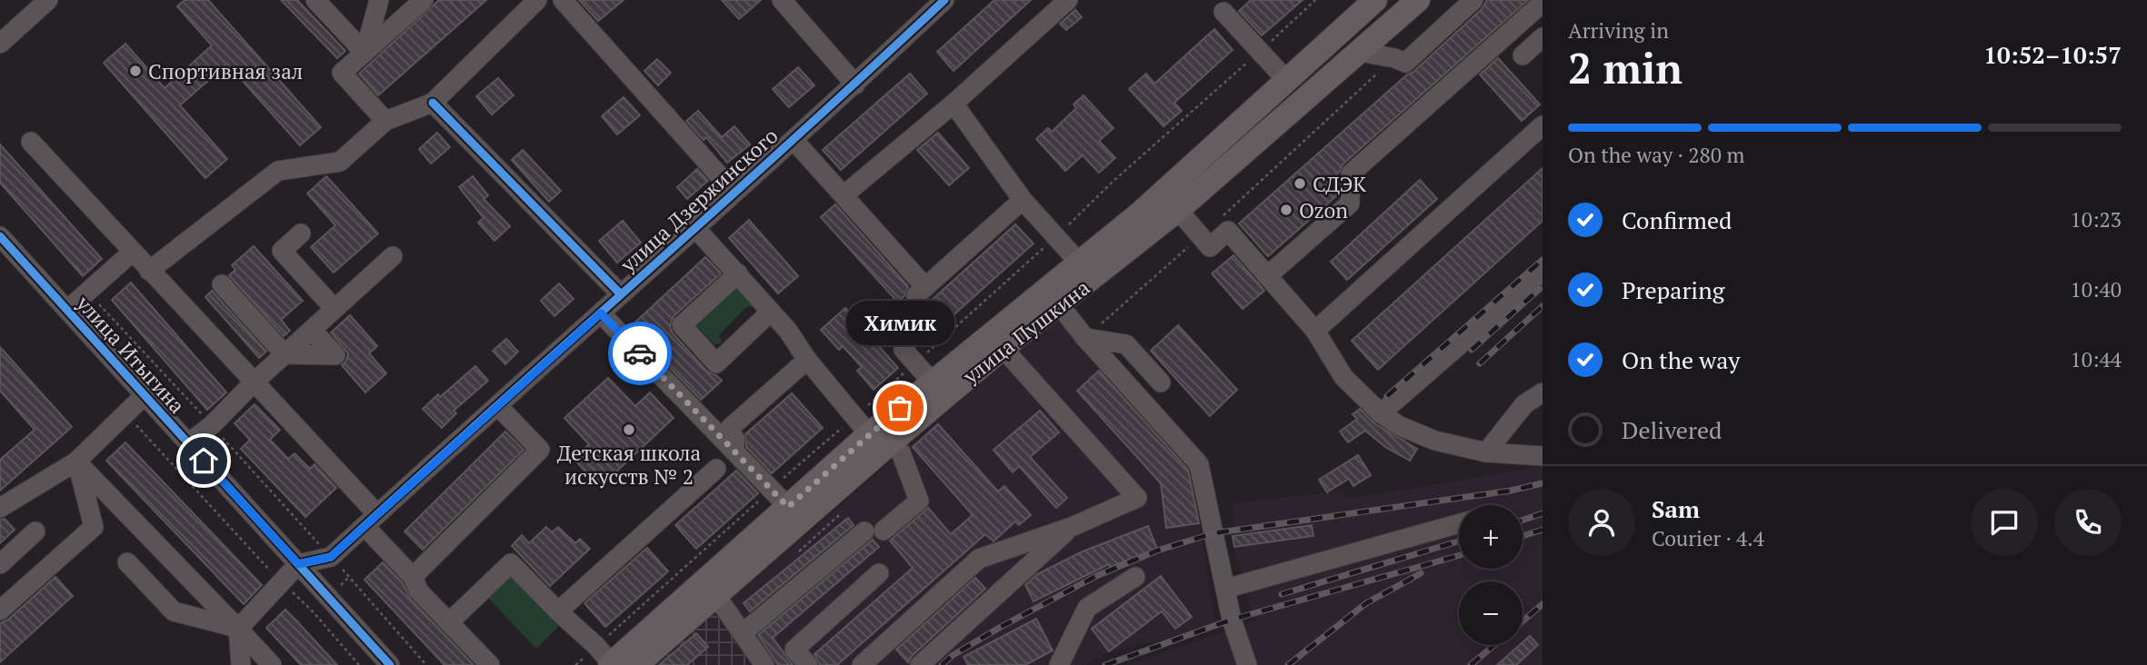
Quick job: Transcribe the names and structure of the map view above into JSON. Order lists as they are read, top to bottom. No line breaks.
{"streets":{"main road":["улица Пушкина"],"street":["улица Дзержинского","улица Итыгина"]},"places":["Спортивная зал","СДЭК","Ozon","Химик","Детская школа искусств № 2"],"page":{"heading":["2 min","Arriving in","10:52–10:57"],"panel":["Sam","Courier · 4.4"],"bar":"On the way · 280 m","list":[["Confirmed","10:23"],["Preparing","10:40"],["On the way","10:44"],"Delivered"],"bubble":"Химик","map_buttons":["+","−"]}}
